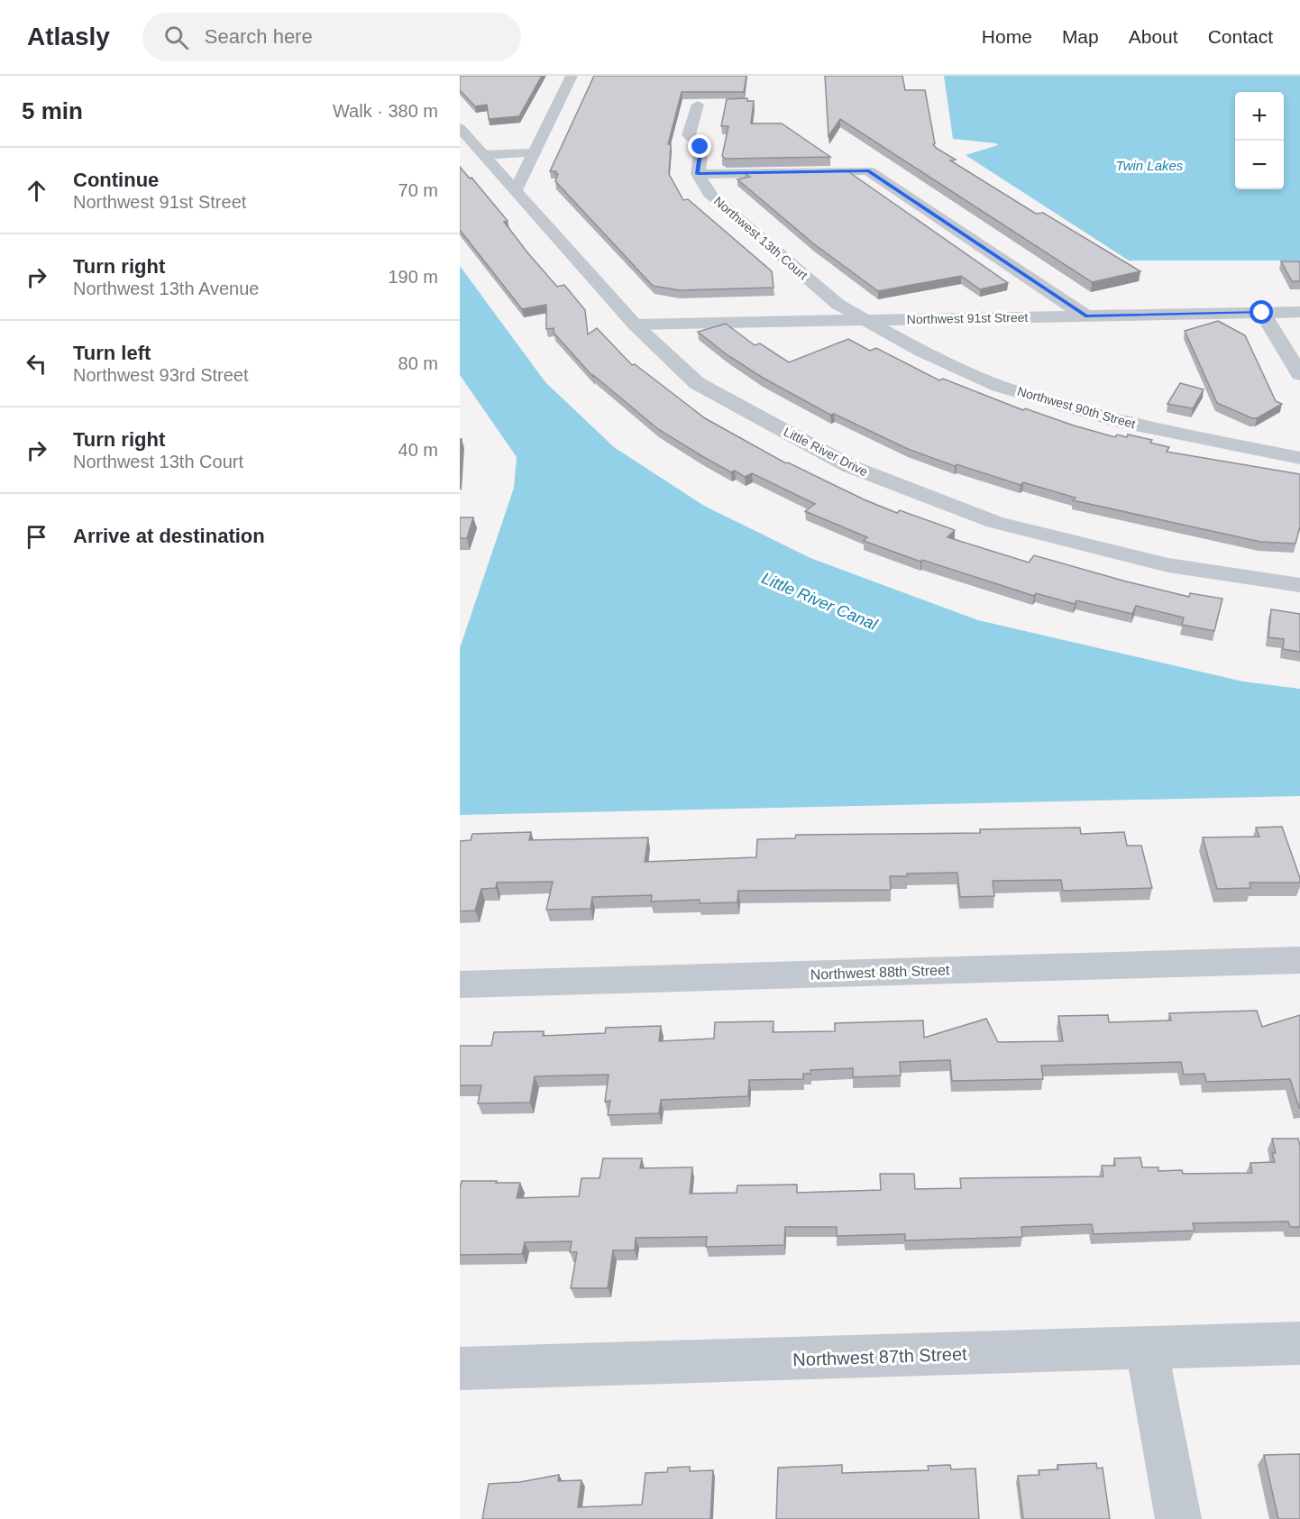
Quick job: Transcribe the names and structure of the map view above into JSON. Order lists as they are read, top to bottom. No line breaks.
{"streets":{"street":["Northwest 13th Court","Northwest 91st Street","Northwest 90th Street","Little River Drive","Northwest 88th Street","Northwest 87th Street"]},"crossings":[["Northwest 13th Court","Northwest 91st Street"],["Northwest 13th Court","Northwest 90th Street"],["Northwest 91st Street","Northwest 90th Street"],["Northwest 91st Street","Little River Drive"]],"water":["Twin Lakes","Little River Canal"],"page":{"header":"Atlasly","search":"Search here","nav":["Home","Map","About","Contact"],"heading":["5 min","Walk · 380 m"],"map_buttons":["+","−"],"list":[["Continue","Northwest 91st Street","70 m"],["Turn right","Northwest 13th Avenue","190 m"],["Turn left","Northwest 93rd Street","80 m"],["Turn right","Northwest 13th Court","40 m"],"Arrive at destination"]}}
